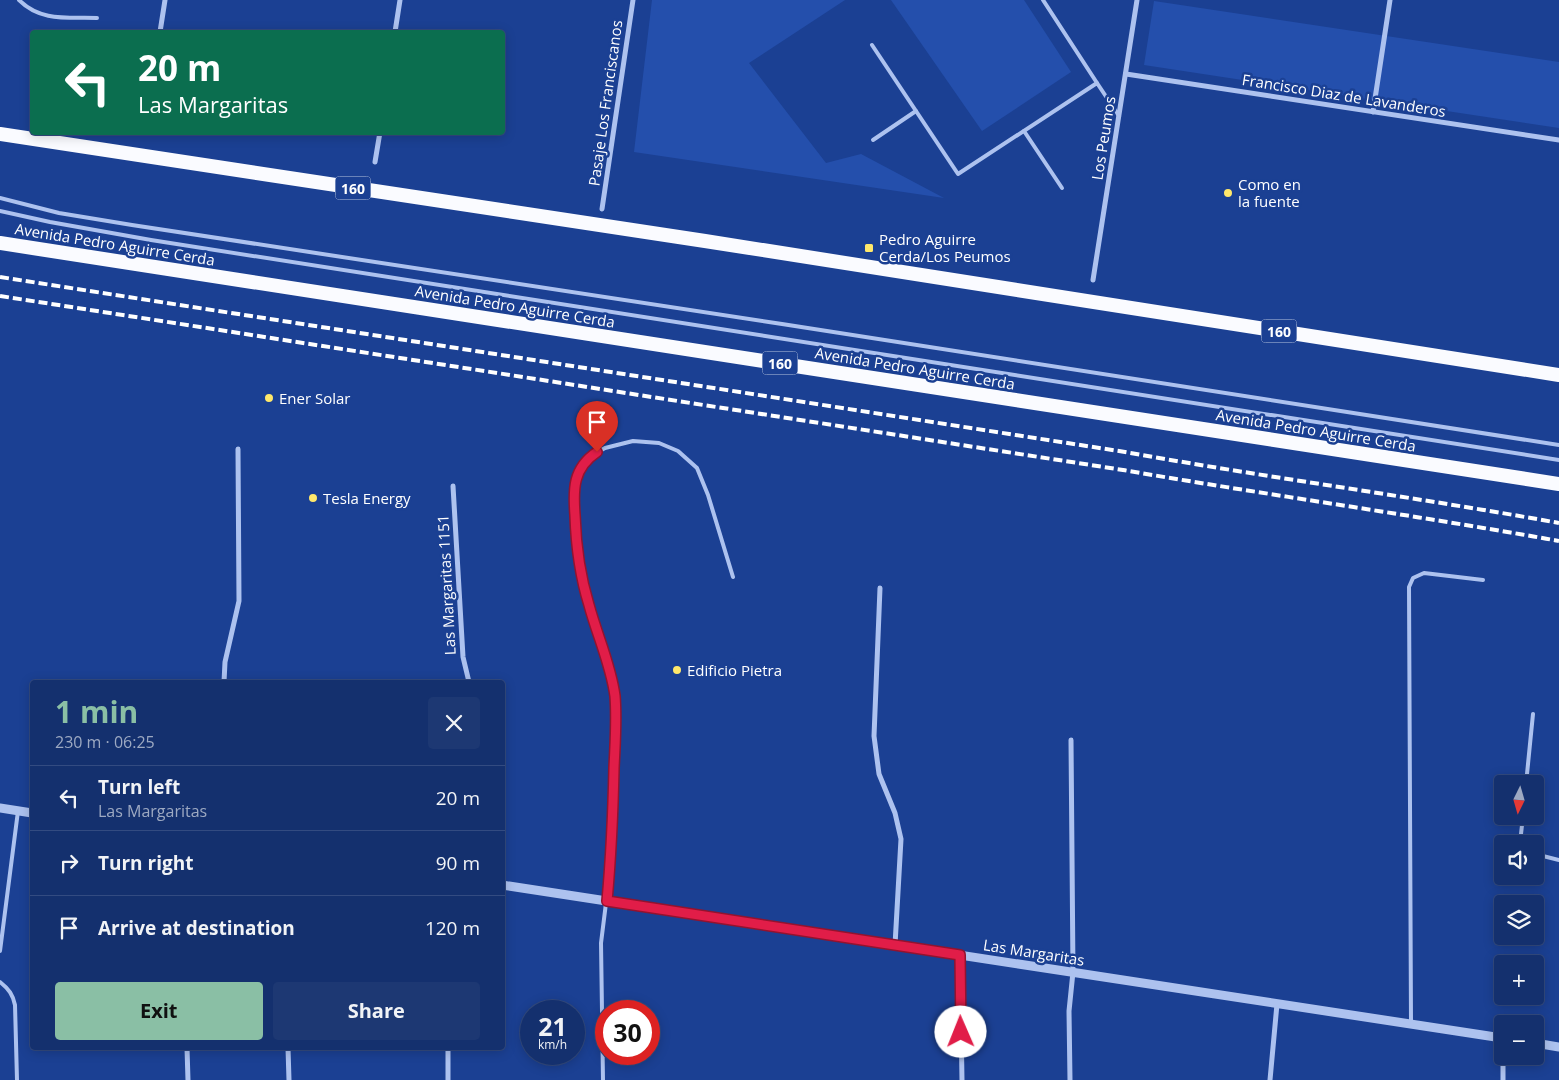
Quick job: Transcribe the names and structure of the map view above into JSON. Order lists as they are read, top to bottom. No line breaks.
{"streets":{"highway":["160","Avenida Pedro Aguirre Cerda"],"street":["Francisco Diaz de Lavanderos","Pasaje Los Franciscanos","Los Peumos","Las Margaritas 1151","Las Margaritas"]},"crossings":[["Francisco Diaz de Lavanderos","Los Peumos"]],"places":{"other":["Como en la fuente","Ener Solar","Tesla Energy","Edificio Pietra"],"transit":["Pedro Aguirre Cerda/Los Peumos"]},"north":"bottom","page":{"turn":["20 m","Las Margaritas"],"heading":["1 min","230 m · 06:25"],"list":[{"name":"Turn left","note":"Las Margaritas","value":"20 m"},{"name":"Turn right","value":"90 m"},{"name":"Arrive at destination","value":"120 m"}],"map_buttons":["+","−"],"buttons":["Exit","Share"],"speed":"21 km/h","limit":"30"}}
